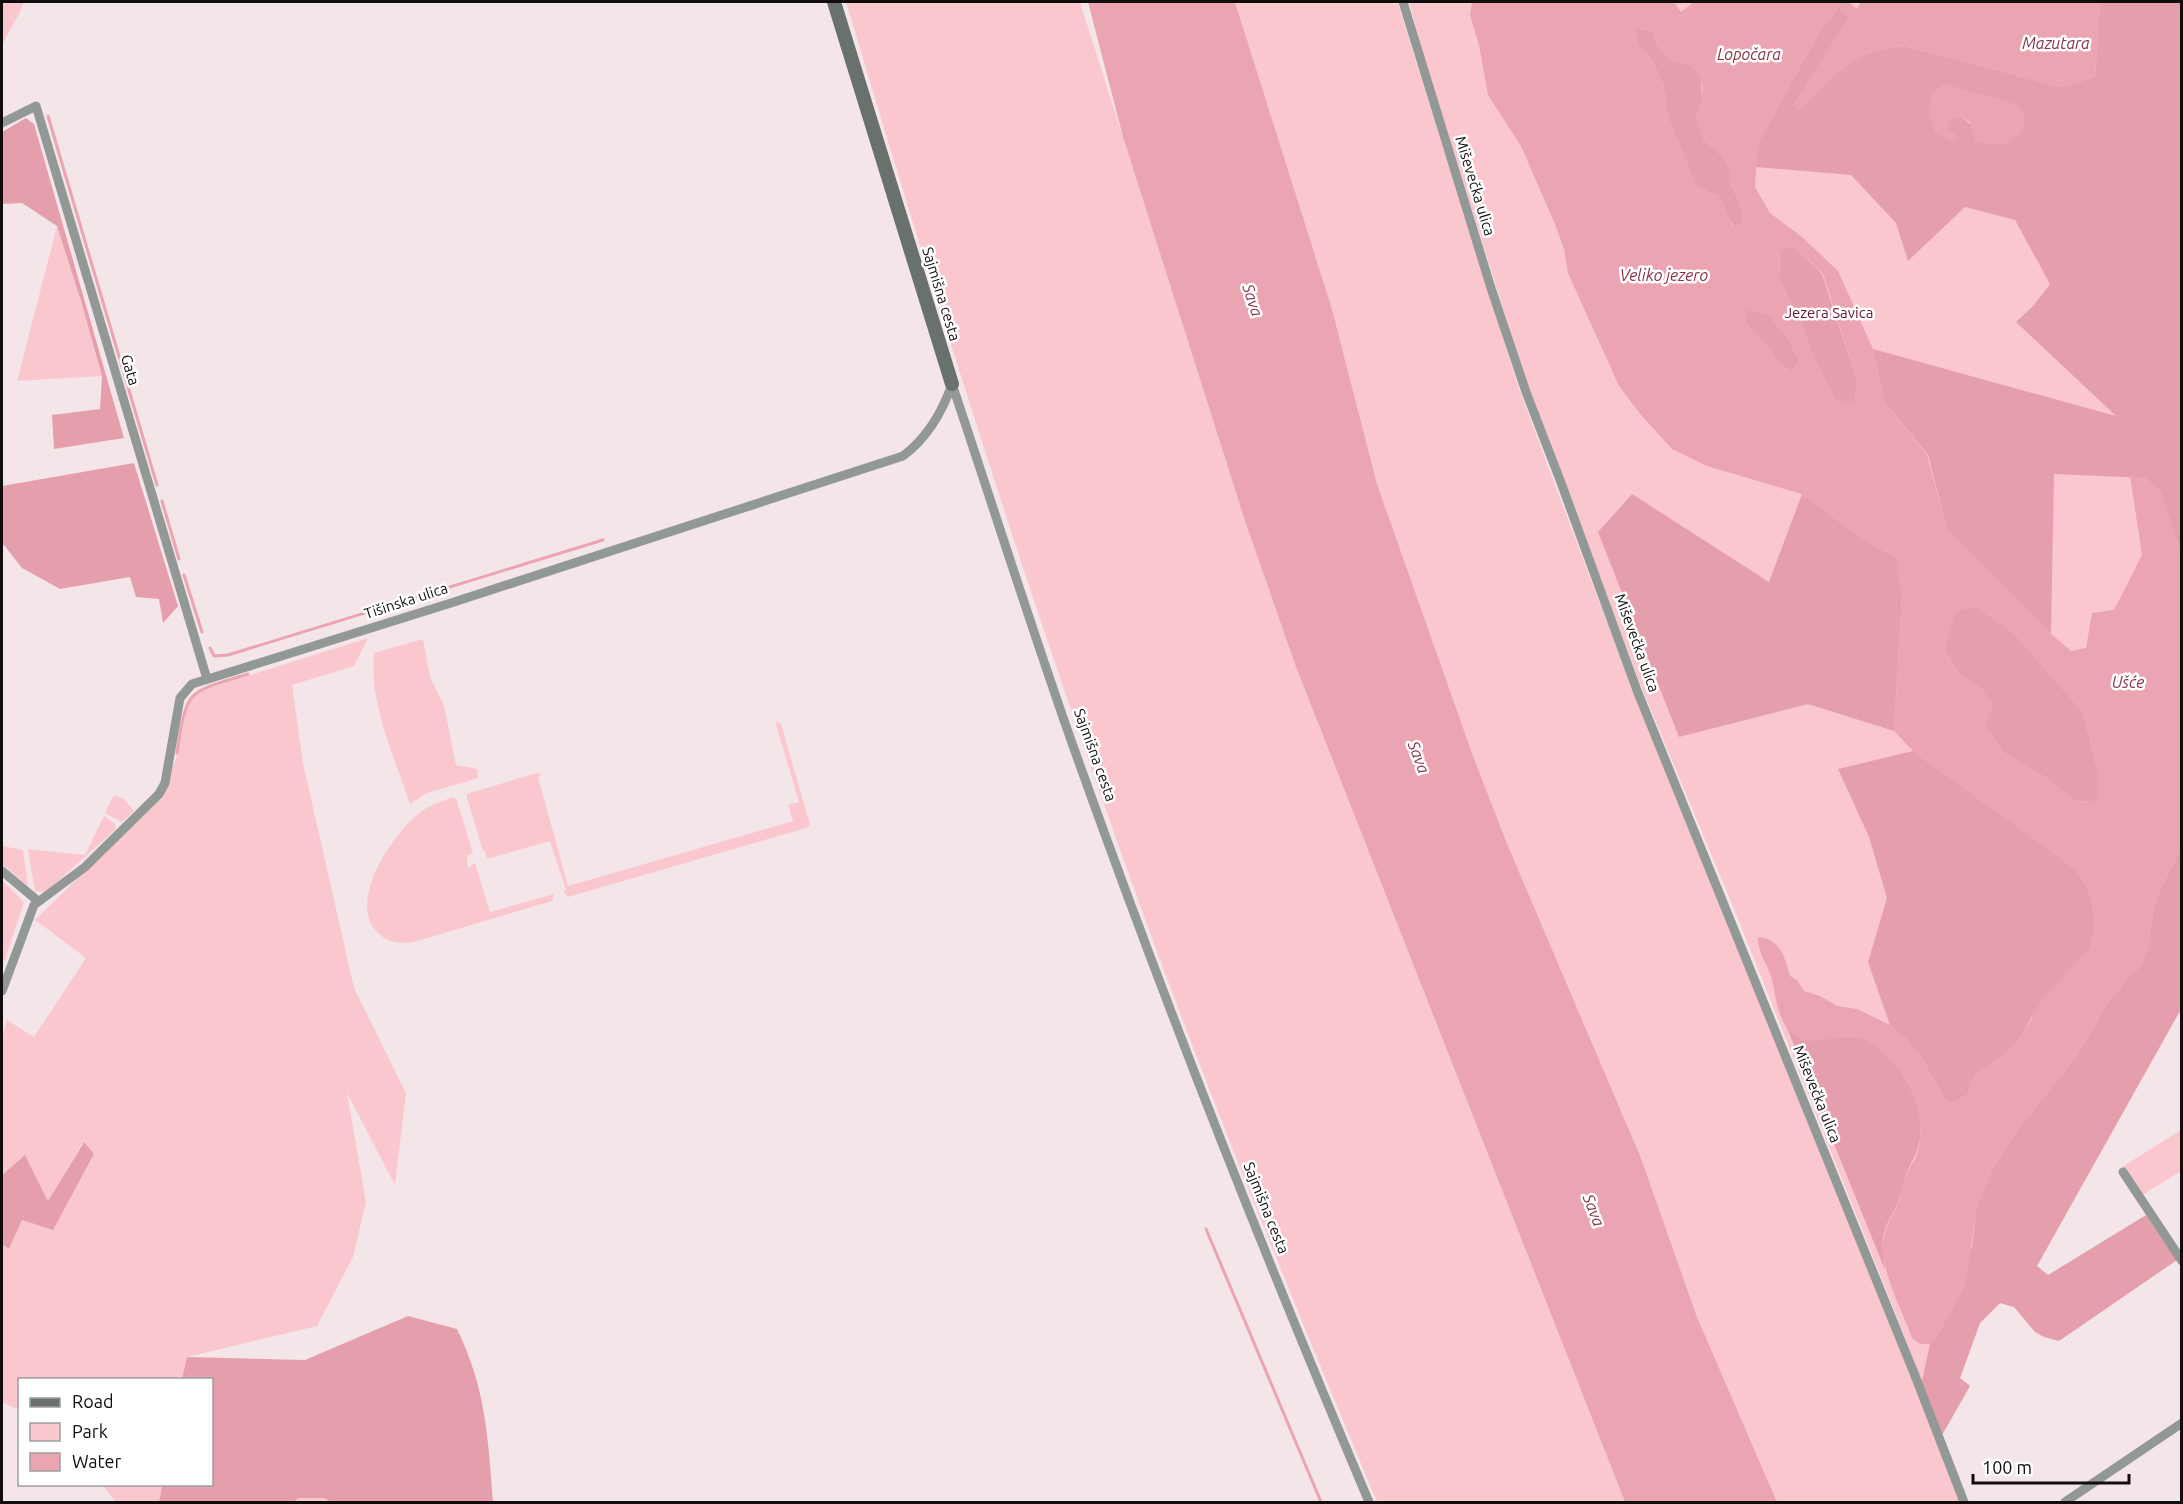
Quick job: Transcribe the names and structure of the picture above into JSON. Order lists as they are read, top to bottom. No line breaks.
{"streets":{"street":["Miševečka ulica","Sajmišna cesta","Gata","Tišinska ulica"]},"crossings":[["Sajmišna cesta","Tišinska ulica"],["Gata","Tišinska ulica"]],"water":["Mazutara","Lopočara","Veliko jezero","Sava","Ušće"],"parks":["Jezera Savica"],"legend":["Road","Park","Water"],"scale_bar":"100 m"}
